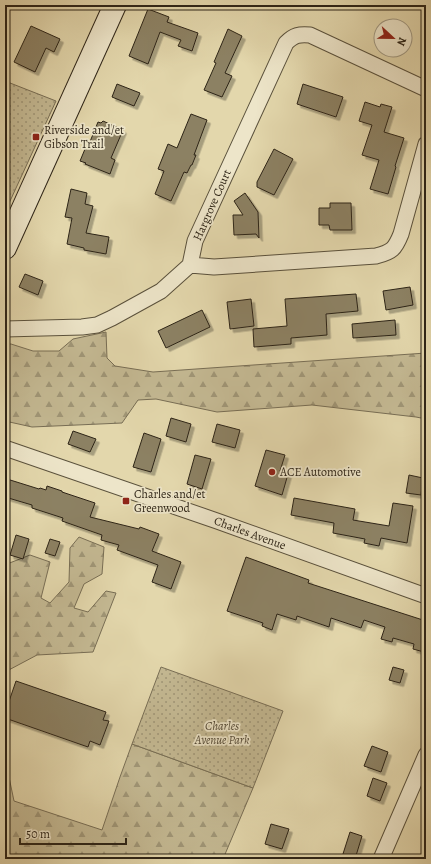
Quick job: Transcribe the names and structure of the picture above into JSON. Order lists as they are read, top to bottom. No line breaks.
{"streets":{"street":["Hargrove Court","Charles Avenue"]},"parks":["Charles Avenue Park"],"places":{"transit":["Riverside and/et Gibson Trail","Charles and/et Greenwood"],"other":["ACE Automotive"]},"scale_bar":"50 m","north":"right"}
